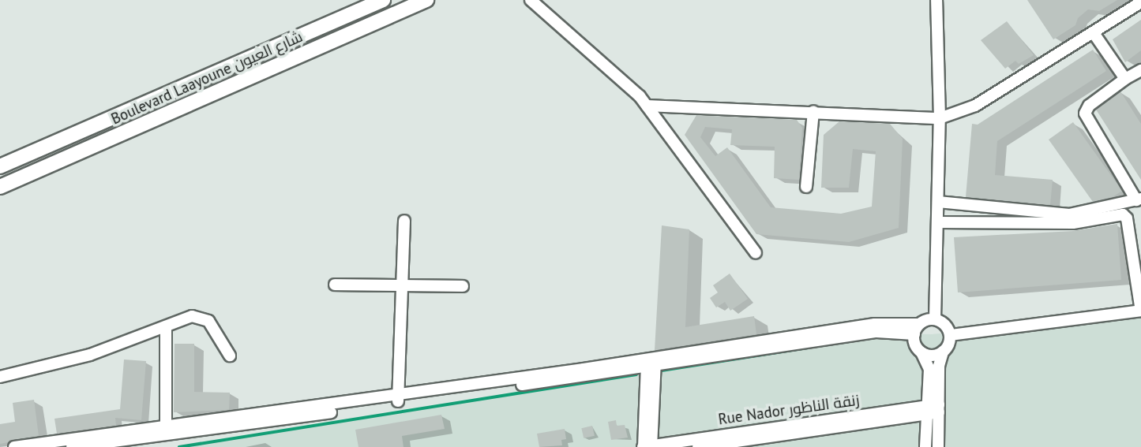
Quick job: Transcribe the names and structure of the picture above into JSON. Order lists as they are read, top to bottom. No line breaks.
{"streets":{"street":["Boulevard Laayoune شارع العيون","Rue Nador زنقة الناظور"]}}
